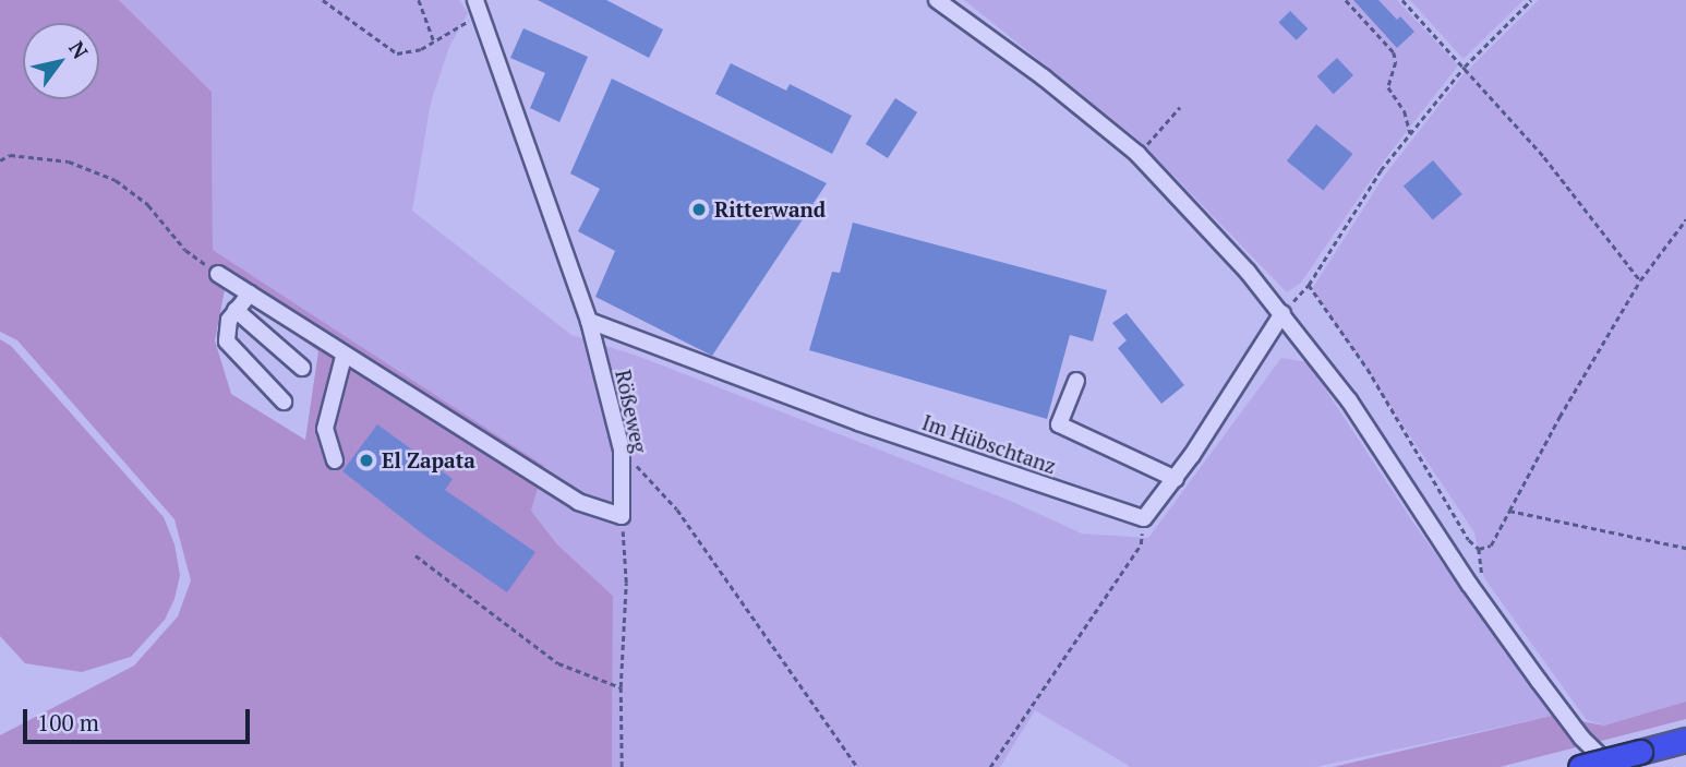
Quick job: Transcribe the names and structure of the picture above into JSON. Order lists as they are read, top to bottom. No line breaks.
{"streets":{"street":["Rößeweg","Im Hübschtanz"]},"crossings":[["Rößeweg","Im Hübschtanz"]],"places":["Ritterwand","El Zapata"],"scale_bar":"100 m","north":"top right"}
